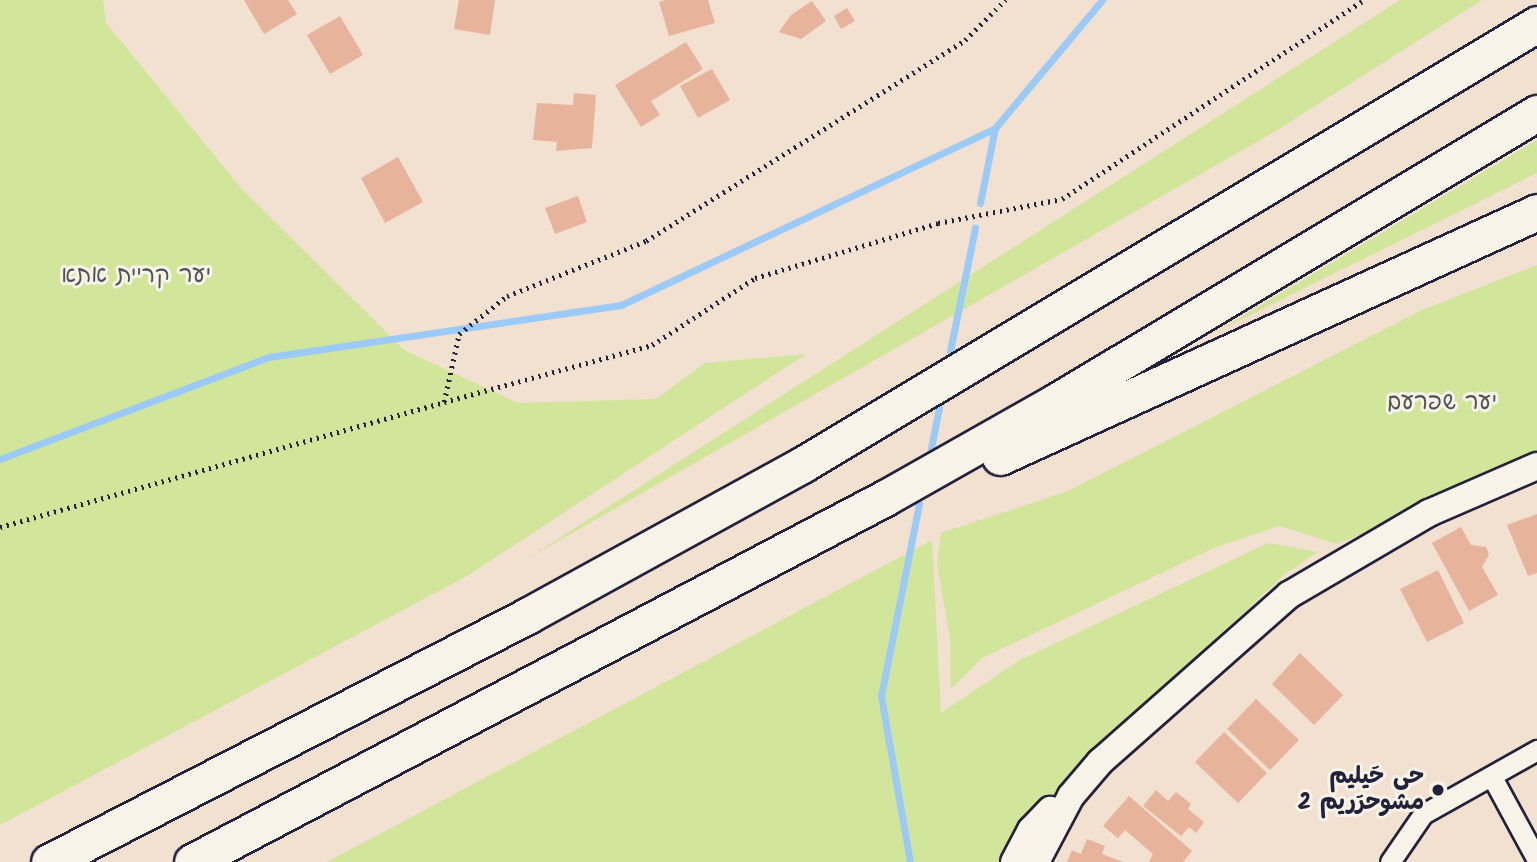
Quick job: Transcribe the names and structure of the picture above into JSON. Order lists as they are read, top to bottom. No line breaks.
{"parks":["יער קריית אתא","יער שפרעם"],"places":["حي حَيليم مشوحرَريم 2"]}
